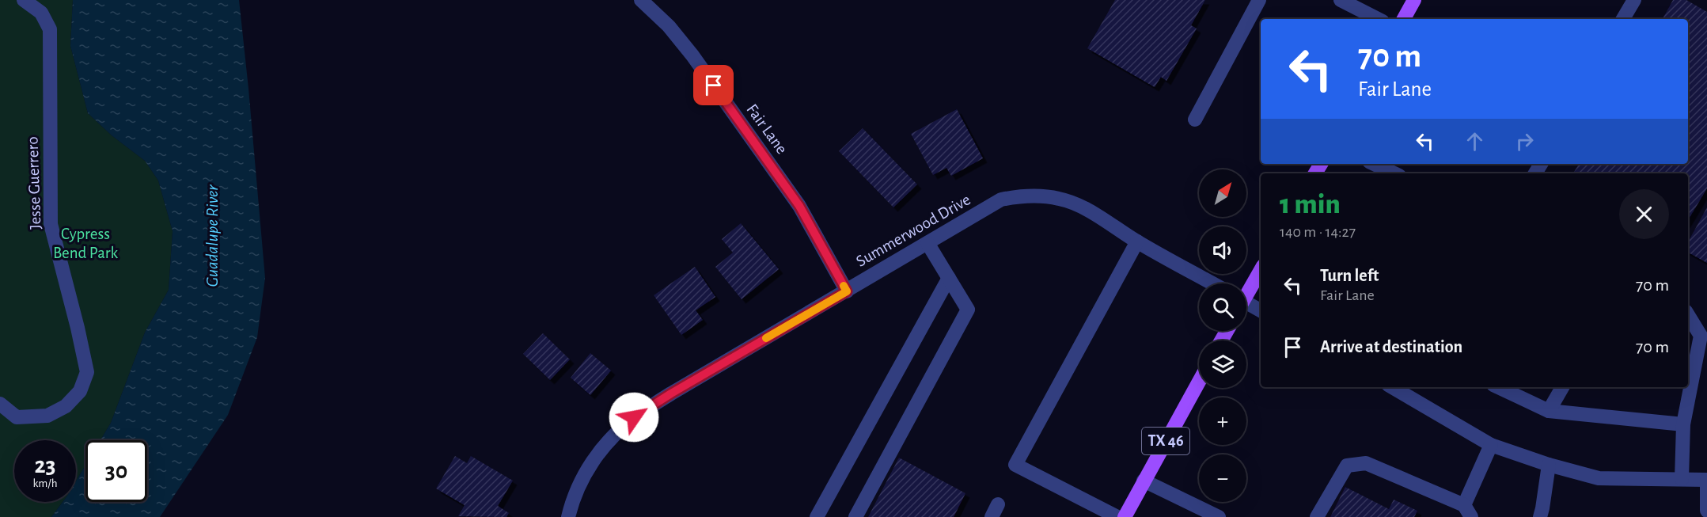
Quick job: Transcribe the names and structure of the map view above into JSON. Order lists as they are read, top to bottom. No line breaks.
{"streets":{"main road":["TX 46"],"street":["Fair Lane","Jesse Guerrero","Summerwood Drive"]},"crossings":[["Fair Lane","Summerwood Drive"]],"water":["Guadalupe River"],"parks":["Cypress Bend Park"],"north":"top right","page":{"turn":["70 m","Fair Lane"],"map_buttons":["+","−"],"heading":["1 min","140 m · 14:27"],"list":[{"name":"Turn left","note":"Fair Lane","value":"70 m"},{"name":"Arrive at destination","value":"70 m"}],"speed":"23 km/h","limit":"30"}}
